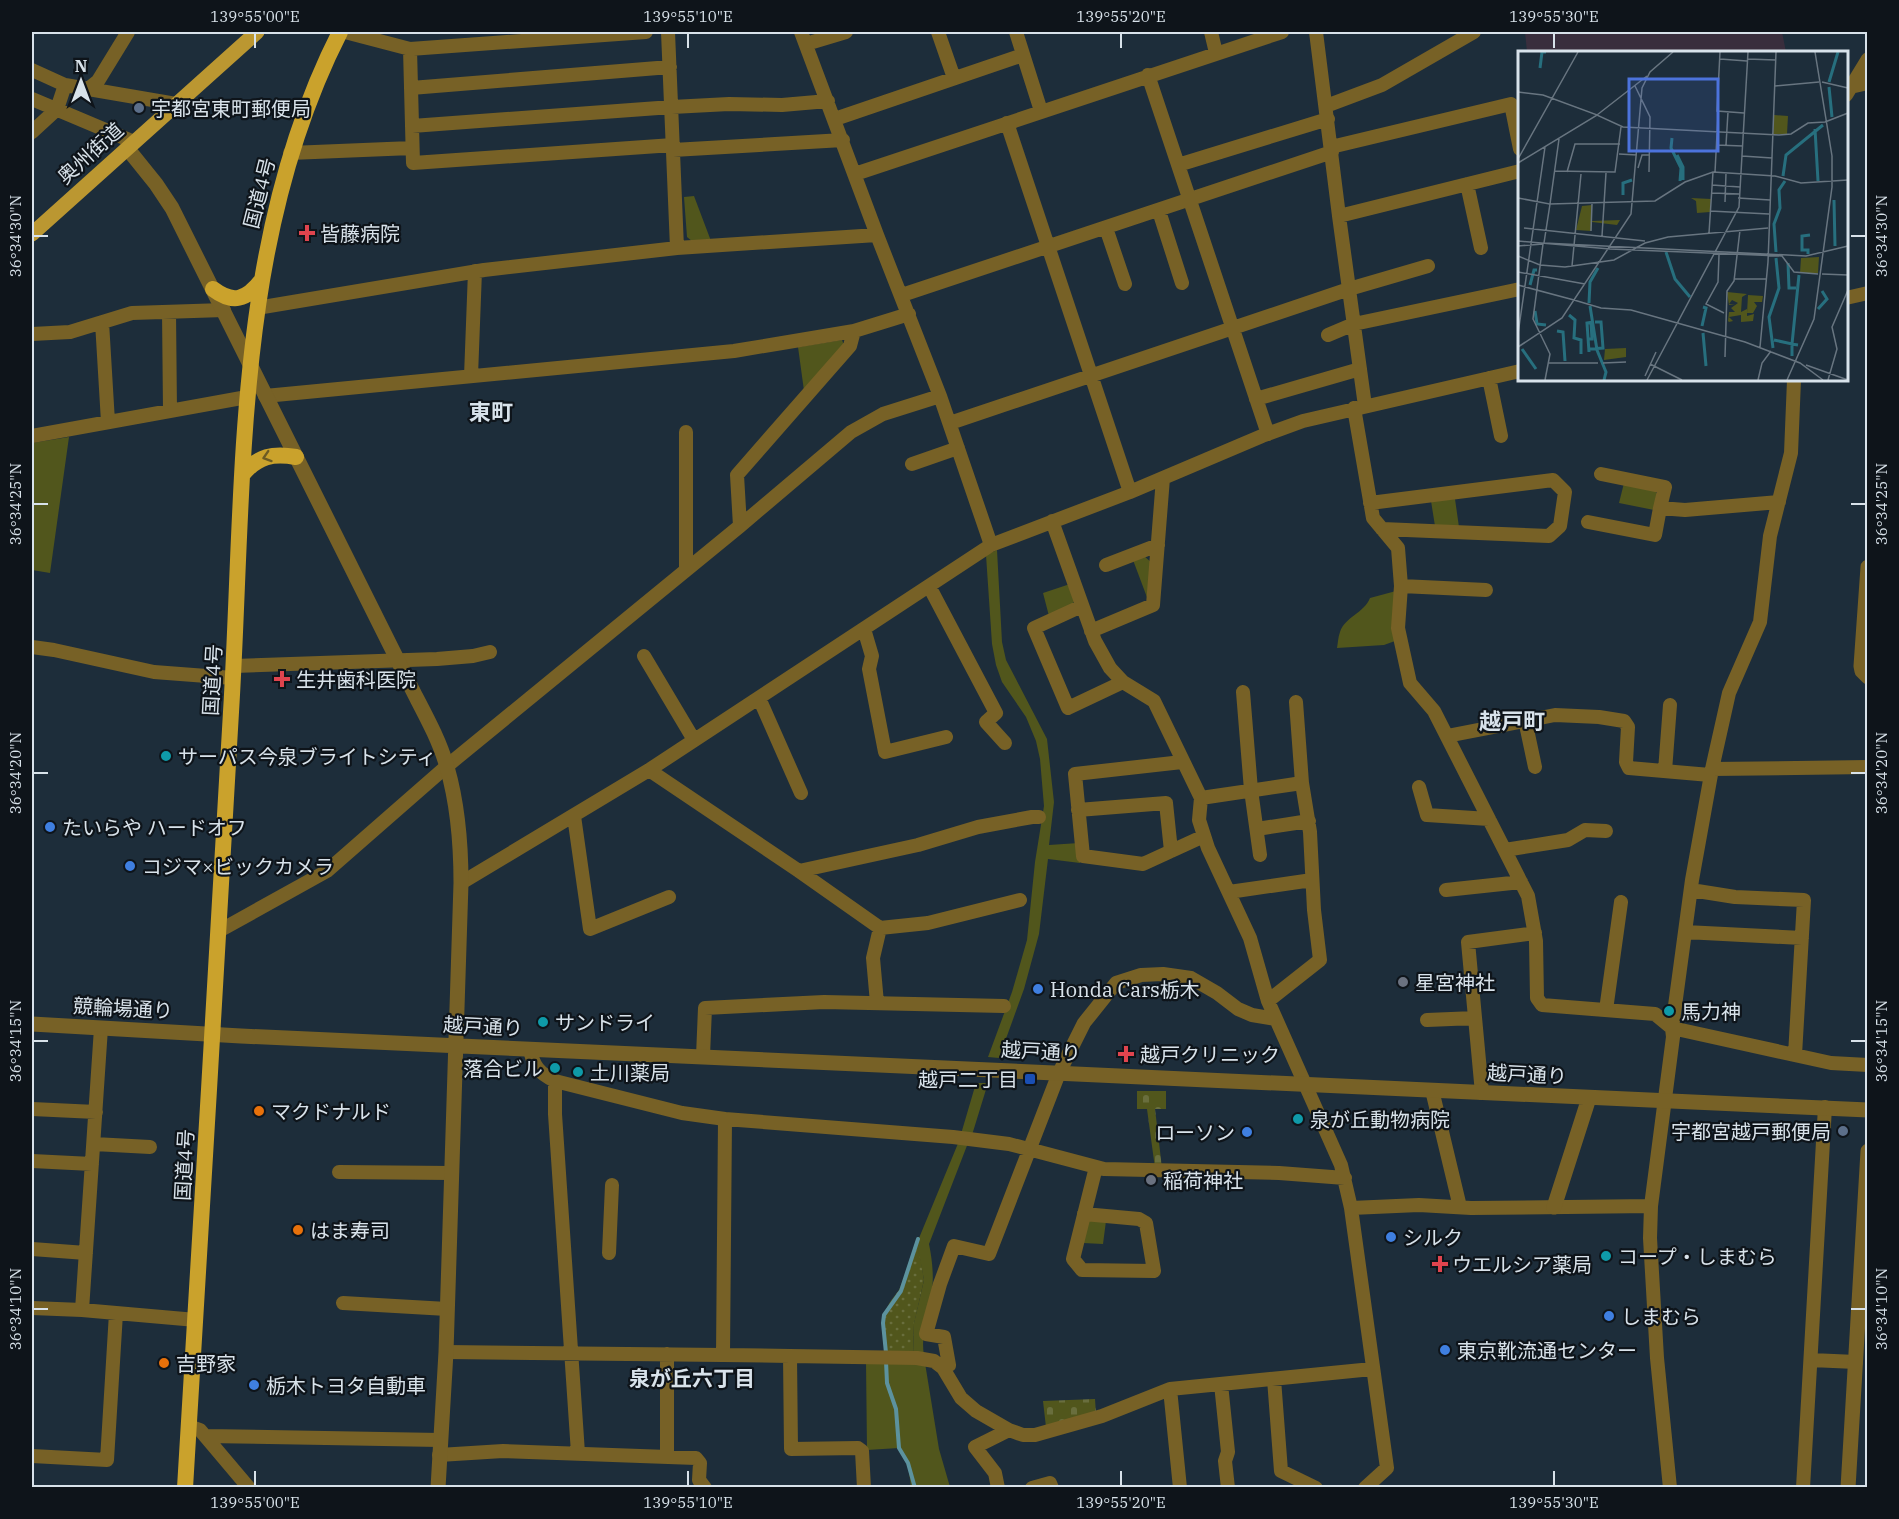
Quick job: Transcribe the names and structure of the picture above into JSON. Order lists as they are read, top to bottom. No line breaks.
{"streets":{"highway":["国道4号"],"main road":["奥州街道"],"street":["競輪場通り","越戸通り"]},"crossings":[["国道4号","競輪場通り"],["国道4号","越戸通り"],["競輪場通り","越戸通り"]],"districts":["東町","越戸町","泉が丘六丁目"],"places":{"other":["宇都宮東町郵便局","サーパス今泉ブライトシティ","たいらや ハードオフ","コジマ×ビックカメラ","星宮神社","Honda Cars栃木","馬力神","サンドライ","落合ビル","土川薬局","マクドナルド","泉が丘動物病院","宇都宮越戸郵便局","ローソン","稲荷神社","はま寿司","シルク","コープ・しまむら","しまむら","東京靴流通センター","吉野家","栃木トヨタ自動車"],"health":["皆藤病院","生井歯科医院","越戸クリニック","ウエルシア薬局"],"transit":["越戸二丁目"]},"north":"top","coordinates":["139°55'00\"E","139°55'10\"E","139°55'20\"E","139°55'30\"E","36°34'30\"N","36°34'25\"N","36°34'20\"N","36°34'15\"N","36°34'10\"N"]}
